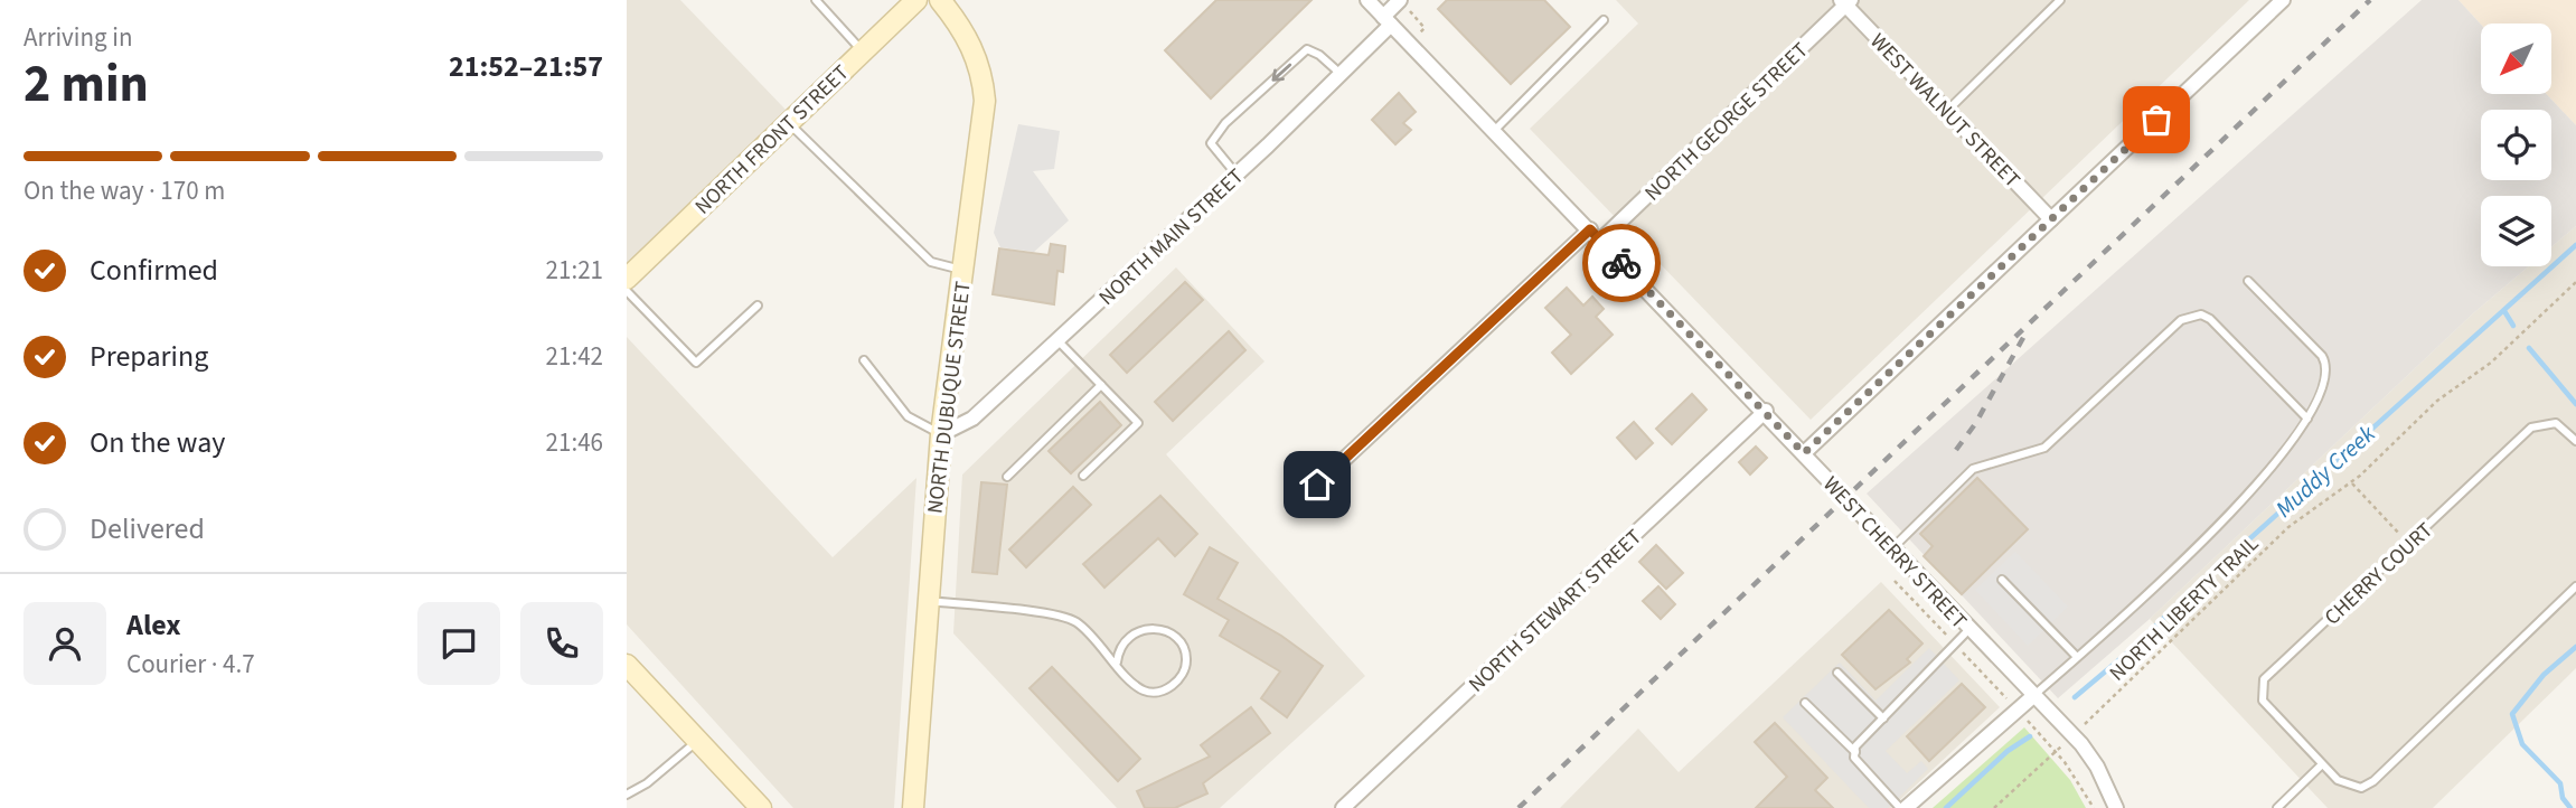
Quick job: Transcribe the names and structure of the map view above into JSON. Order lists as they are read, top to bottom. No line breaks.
{"streets":{"main road":["NORTH FRONT STREET","NORTH DUBUQUE STREET"],"street":["WEST WALNUT STREET","NORTH GEORGE STREET","NORTH MAIN STREET","WEST CHERRY STREET","NORTH STEWART STREET"],"lane":["CHERRY COURT"],"path":["NORTH LIBERTY TRAIL"]},"crossings":[["WEST WALNUT STREET","NORTH GEORGE STREET"],["NORTH GEORGE STREET","WEST CHERRY STREET"],["NORTH MAIN STREET","NORTH DUBUQUE STREET"],["NORTH MAIN STREET","WEST CHERRY STREET"],["WEST CHERRY STREET","NORTH LIBERTY TRAIL"],["WEST CHERRY STREET","NORTH STEWART STREET"]],"water":["Muddy Creek"],"north":"bottom left","page":{"heading":["2 min","Arriving in","21:52–21:57"],"panel":["Alex","Courier · 4.7"],"bar":"On the way · 170 m","list":[["Confirmed","21:21"],["Preparing","21:42"],["On the way","21:46"],"Delivered"]}}
